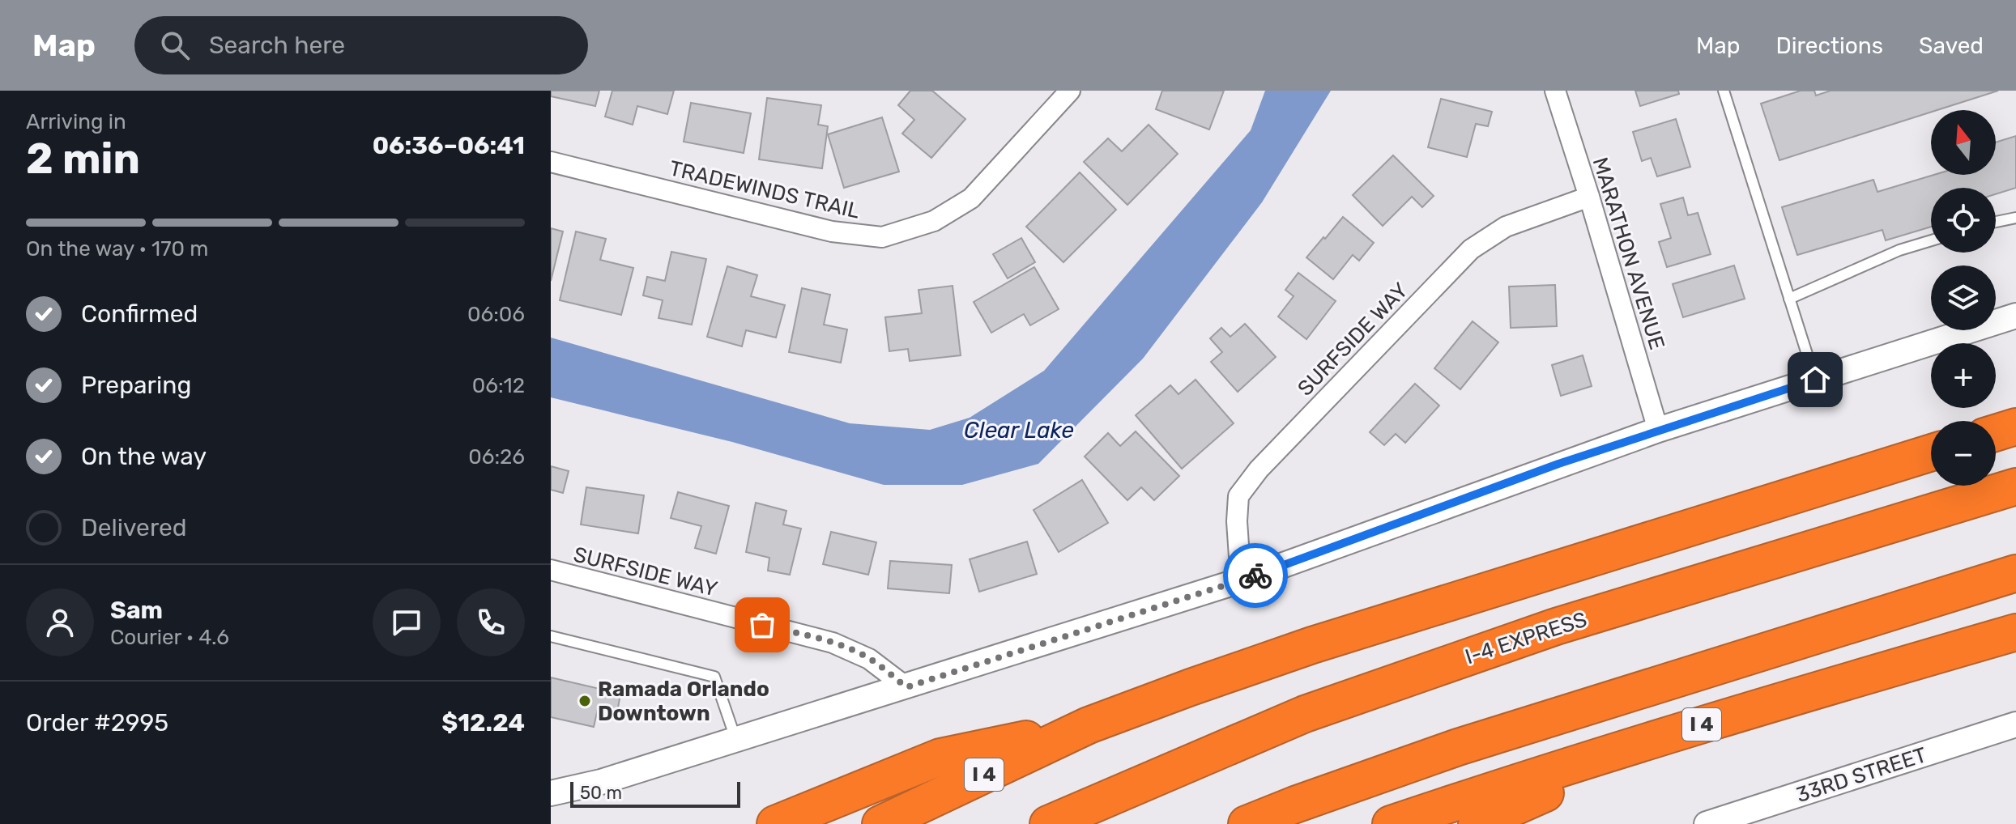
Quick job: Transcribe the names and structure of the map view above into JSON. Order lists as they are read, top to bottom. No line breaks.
{"streets":{"highway":["I-4 EXPRESS","I 4"],"street":["TRADEWINDS TRAIL","MARATHON AVENUE","SURFSIDE WAY","33RD STREET"]},"crossings":[["MARATHON AVENUE","SURFSIDE WAY"]],"water":["Clear Lake"],"places":["Ramada Orlando Downtown"],"scale_bar":"50 m","north":"top","page":{"header":"Map","search":"Search here","nav":["Map","Directions","Saved"],"heading":["2 min","Arriving in","06:36–06:41"],"panel":["Sam","Courier · 4.6","Order #2995","$12.24"],"map_buttons":["+","−"],"bar":"On the way · 170 m","list":[["Confirmed","06:06"],["Preparing","06:12"],["On the way","06:26"],"Delivered"],"scale":"50 m"}}
